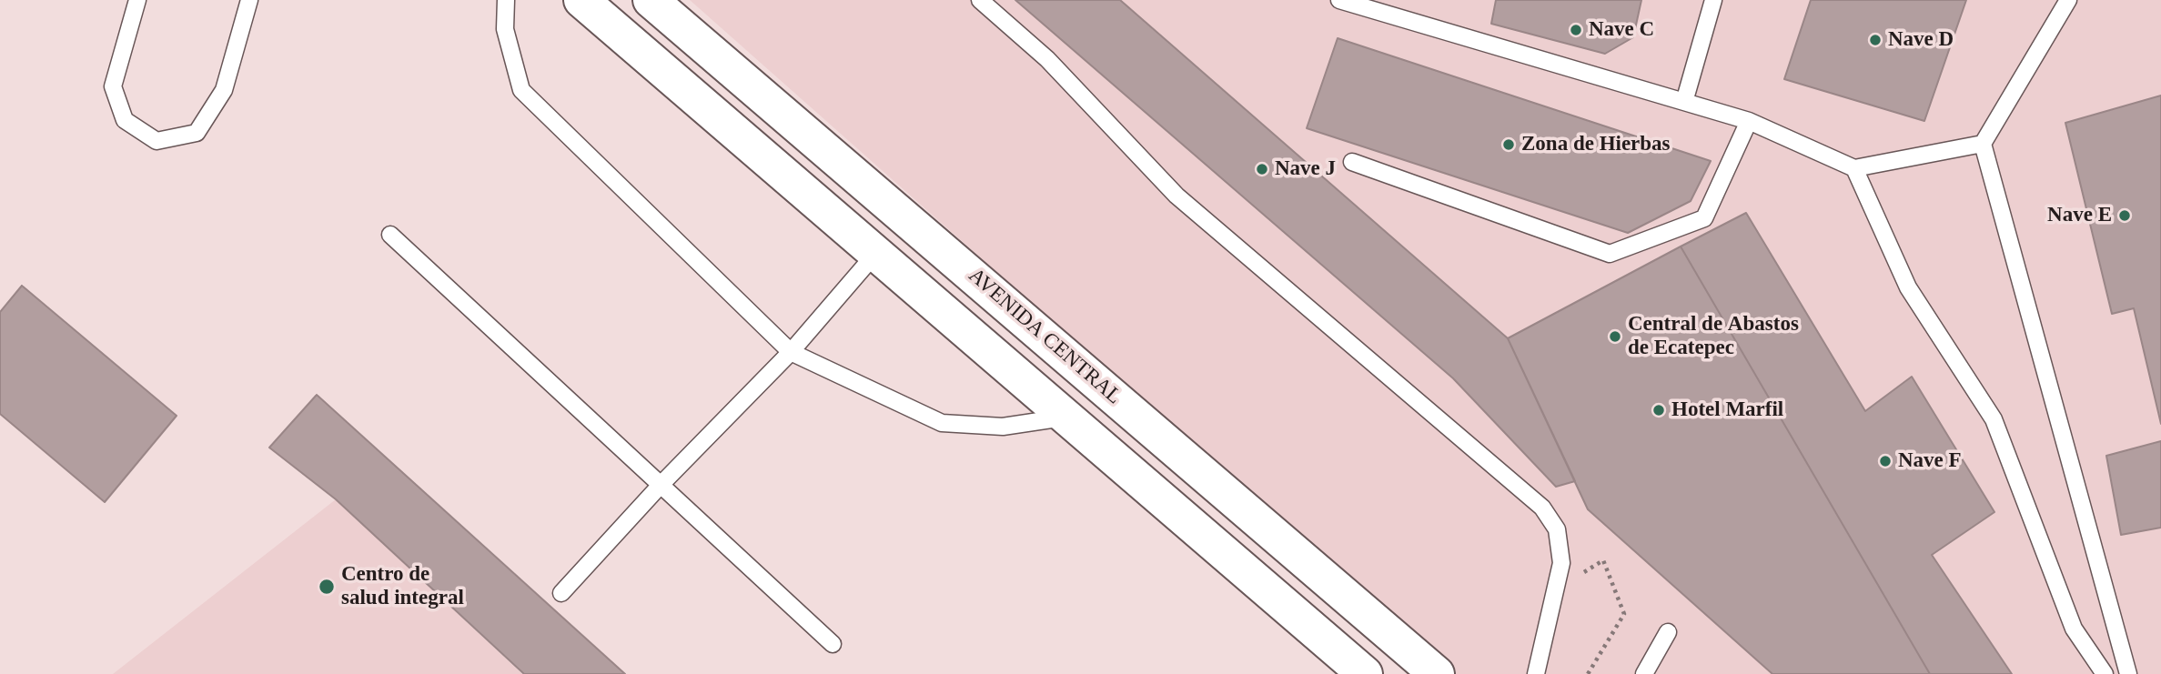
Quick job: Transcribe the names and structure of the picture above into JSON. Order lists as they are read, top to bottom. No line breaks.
{"streets":{"highway":["AVENIDA CENTRAL"]},"places":["Nave C","Nave D","Zona de Hierbas","Nave J","Nave E","Central de Abastos de Ecatepec","Hotel Marfil","Nave F","Centro de salud integral"]}
